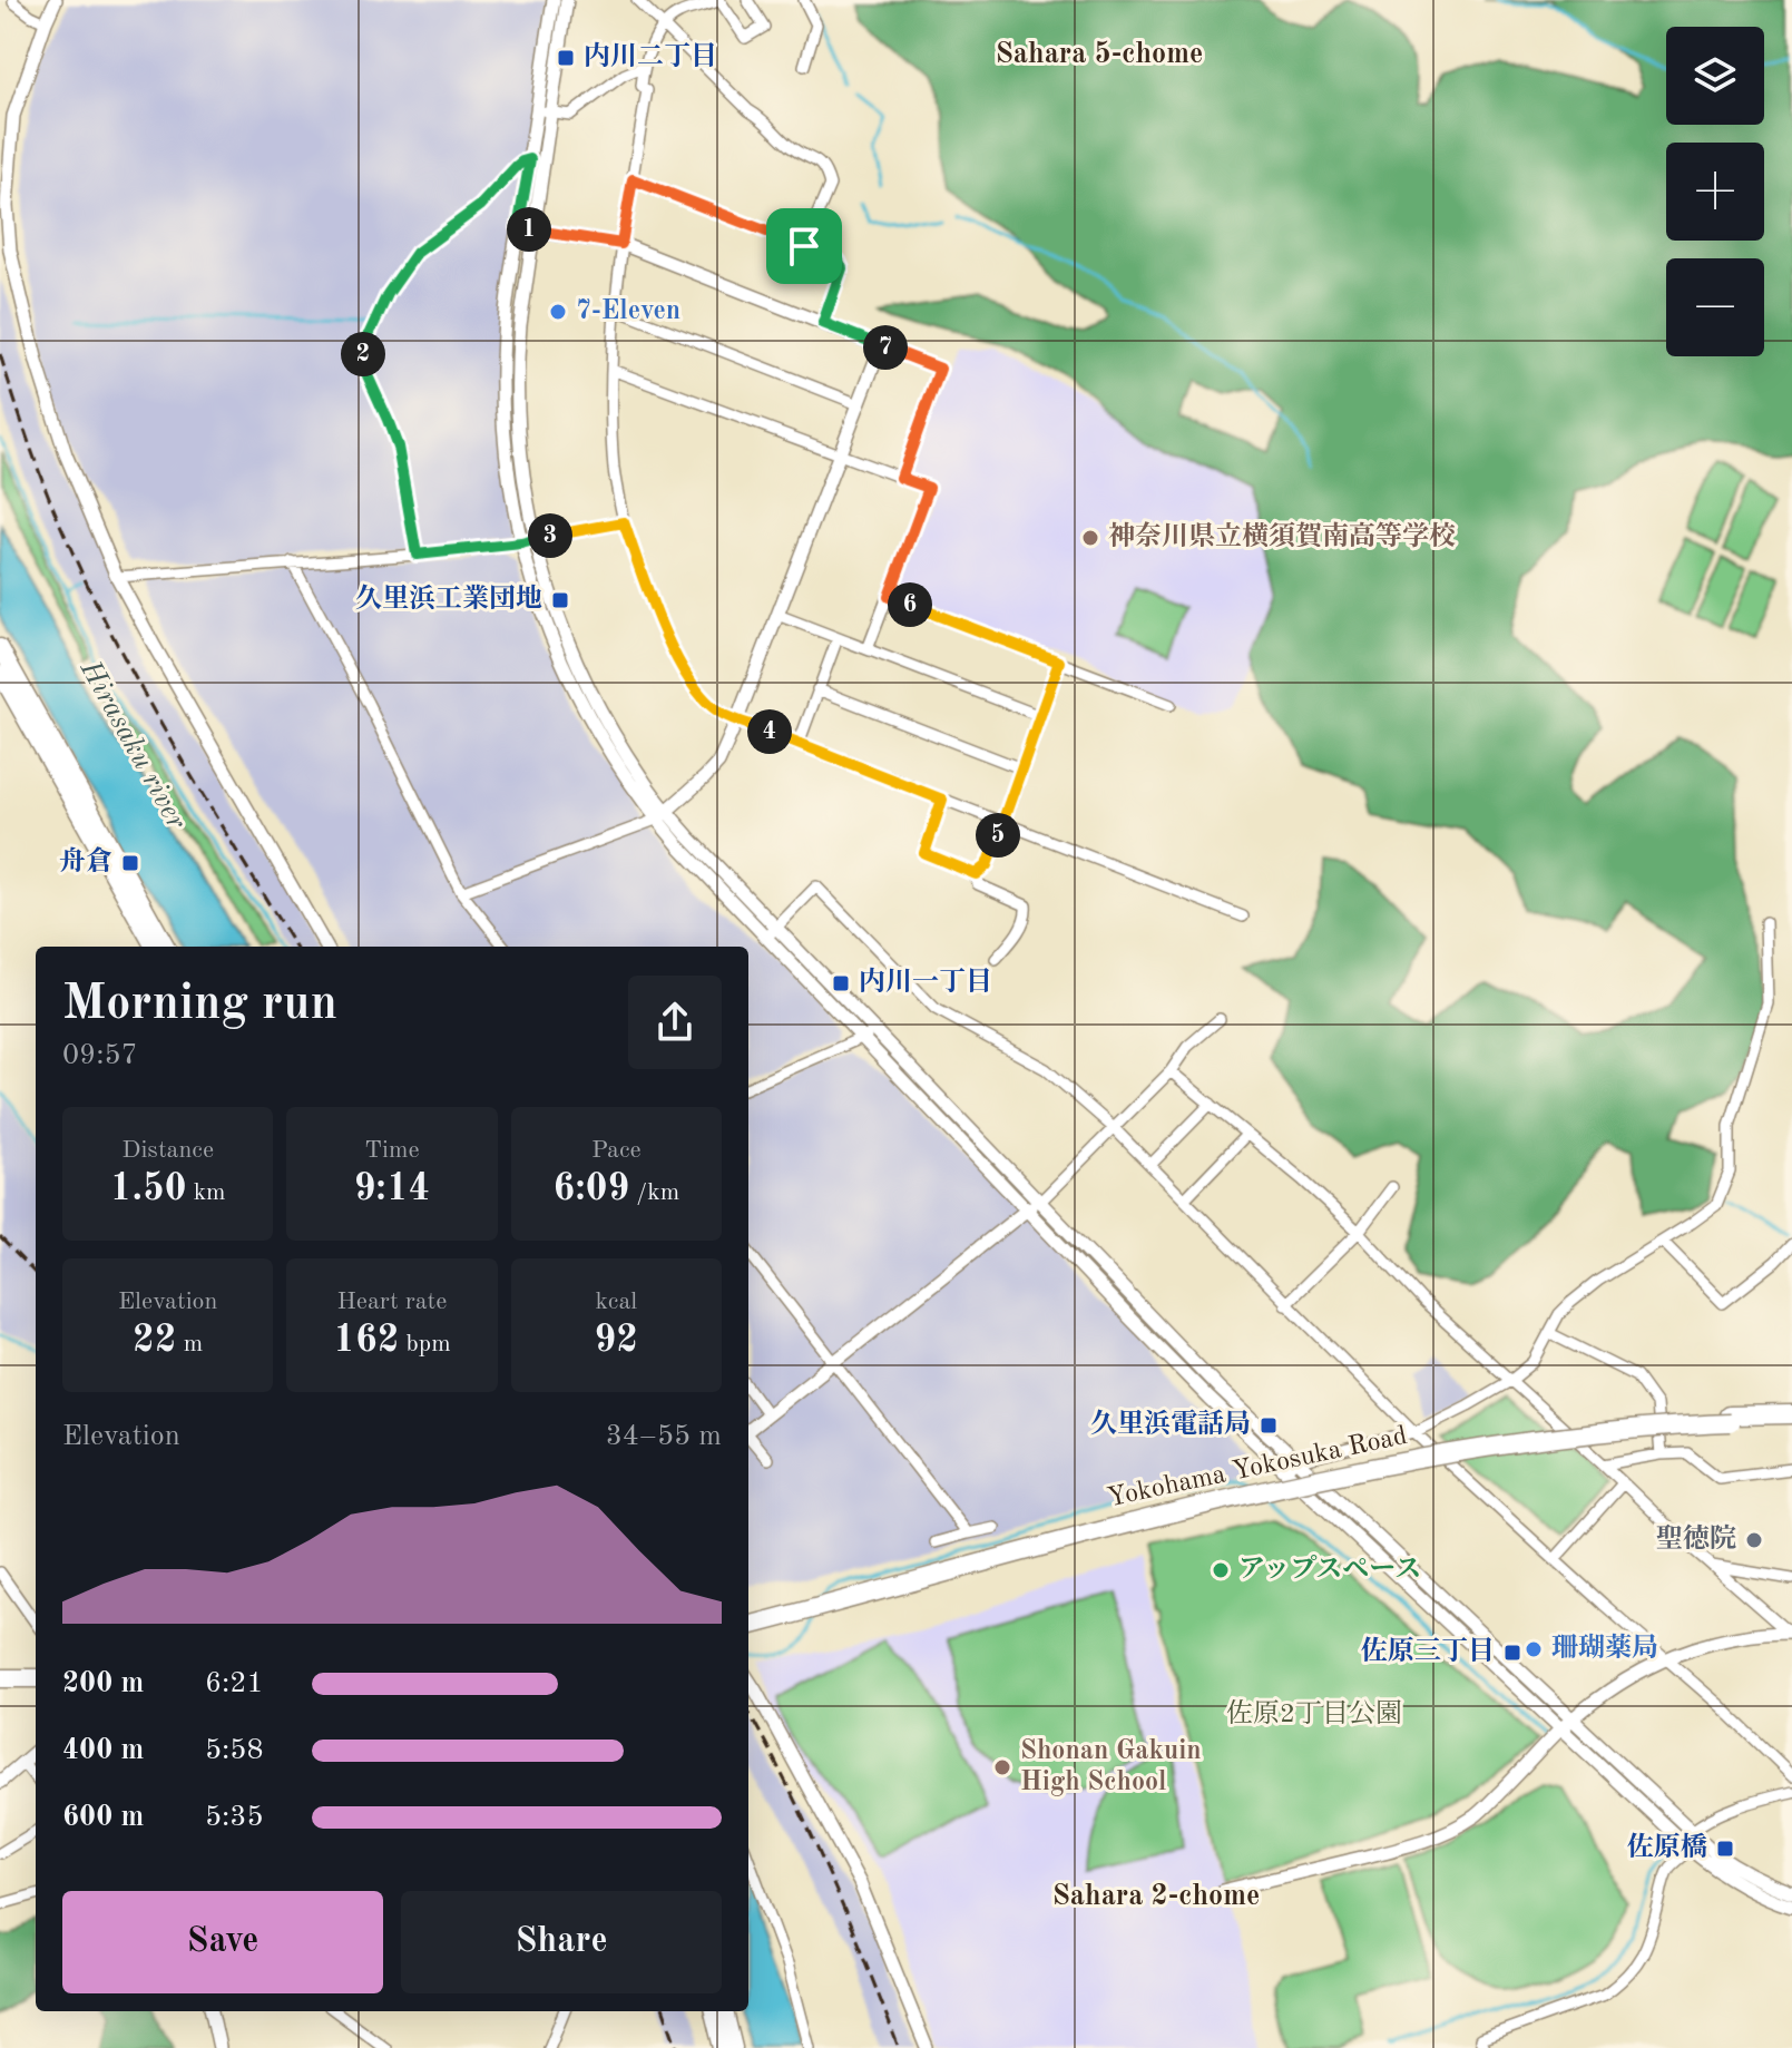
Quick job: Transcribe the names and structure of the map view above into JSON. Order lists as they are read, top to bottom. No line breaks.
{"streets":{"highway":["Yokohama Yokosuka Road"]},"districts":["Sahara 5-chome","Sahara 2-chome"],"water":["Hirasaku river"],"parks":["佐原2丁目公園"],"places":{"transit":["内川二丁目","久里浜工業団地","舟倉","内川一丁目","久里浜電話局","佐原三丁目","佐原橋"],"other":["7-Eleven","神奈川県立横須賀南高等学校","聖徳院","アップスペース","珊瑚薬局","Shonan Gakuin High School"]},"page":{"map_buttons":["+","−"],"pins":["1","7","2","3","6","4","5"],"heading":["Morning run","09:57"],"stats":[["Distance","1.50 km"],["Time","9:14"],["Pace","6:09 /km"],["Elevation","22 m"],["Heart rate","162 bpm"],["kcal","92"]],"chart":["Elevation","34–55 m"],"list":[{"name":"200 m","note":"6:21"},{"name":"400 m","note":"5:58"},{"name":"600 m","note":"5:35"}],"buttons":["Save","Share"]}}
